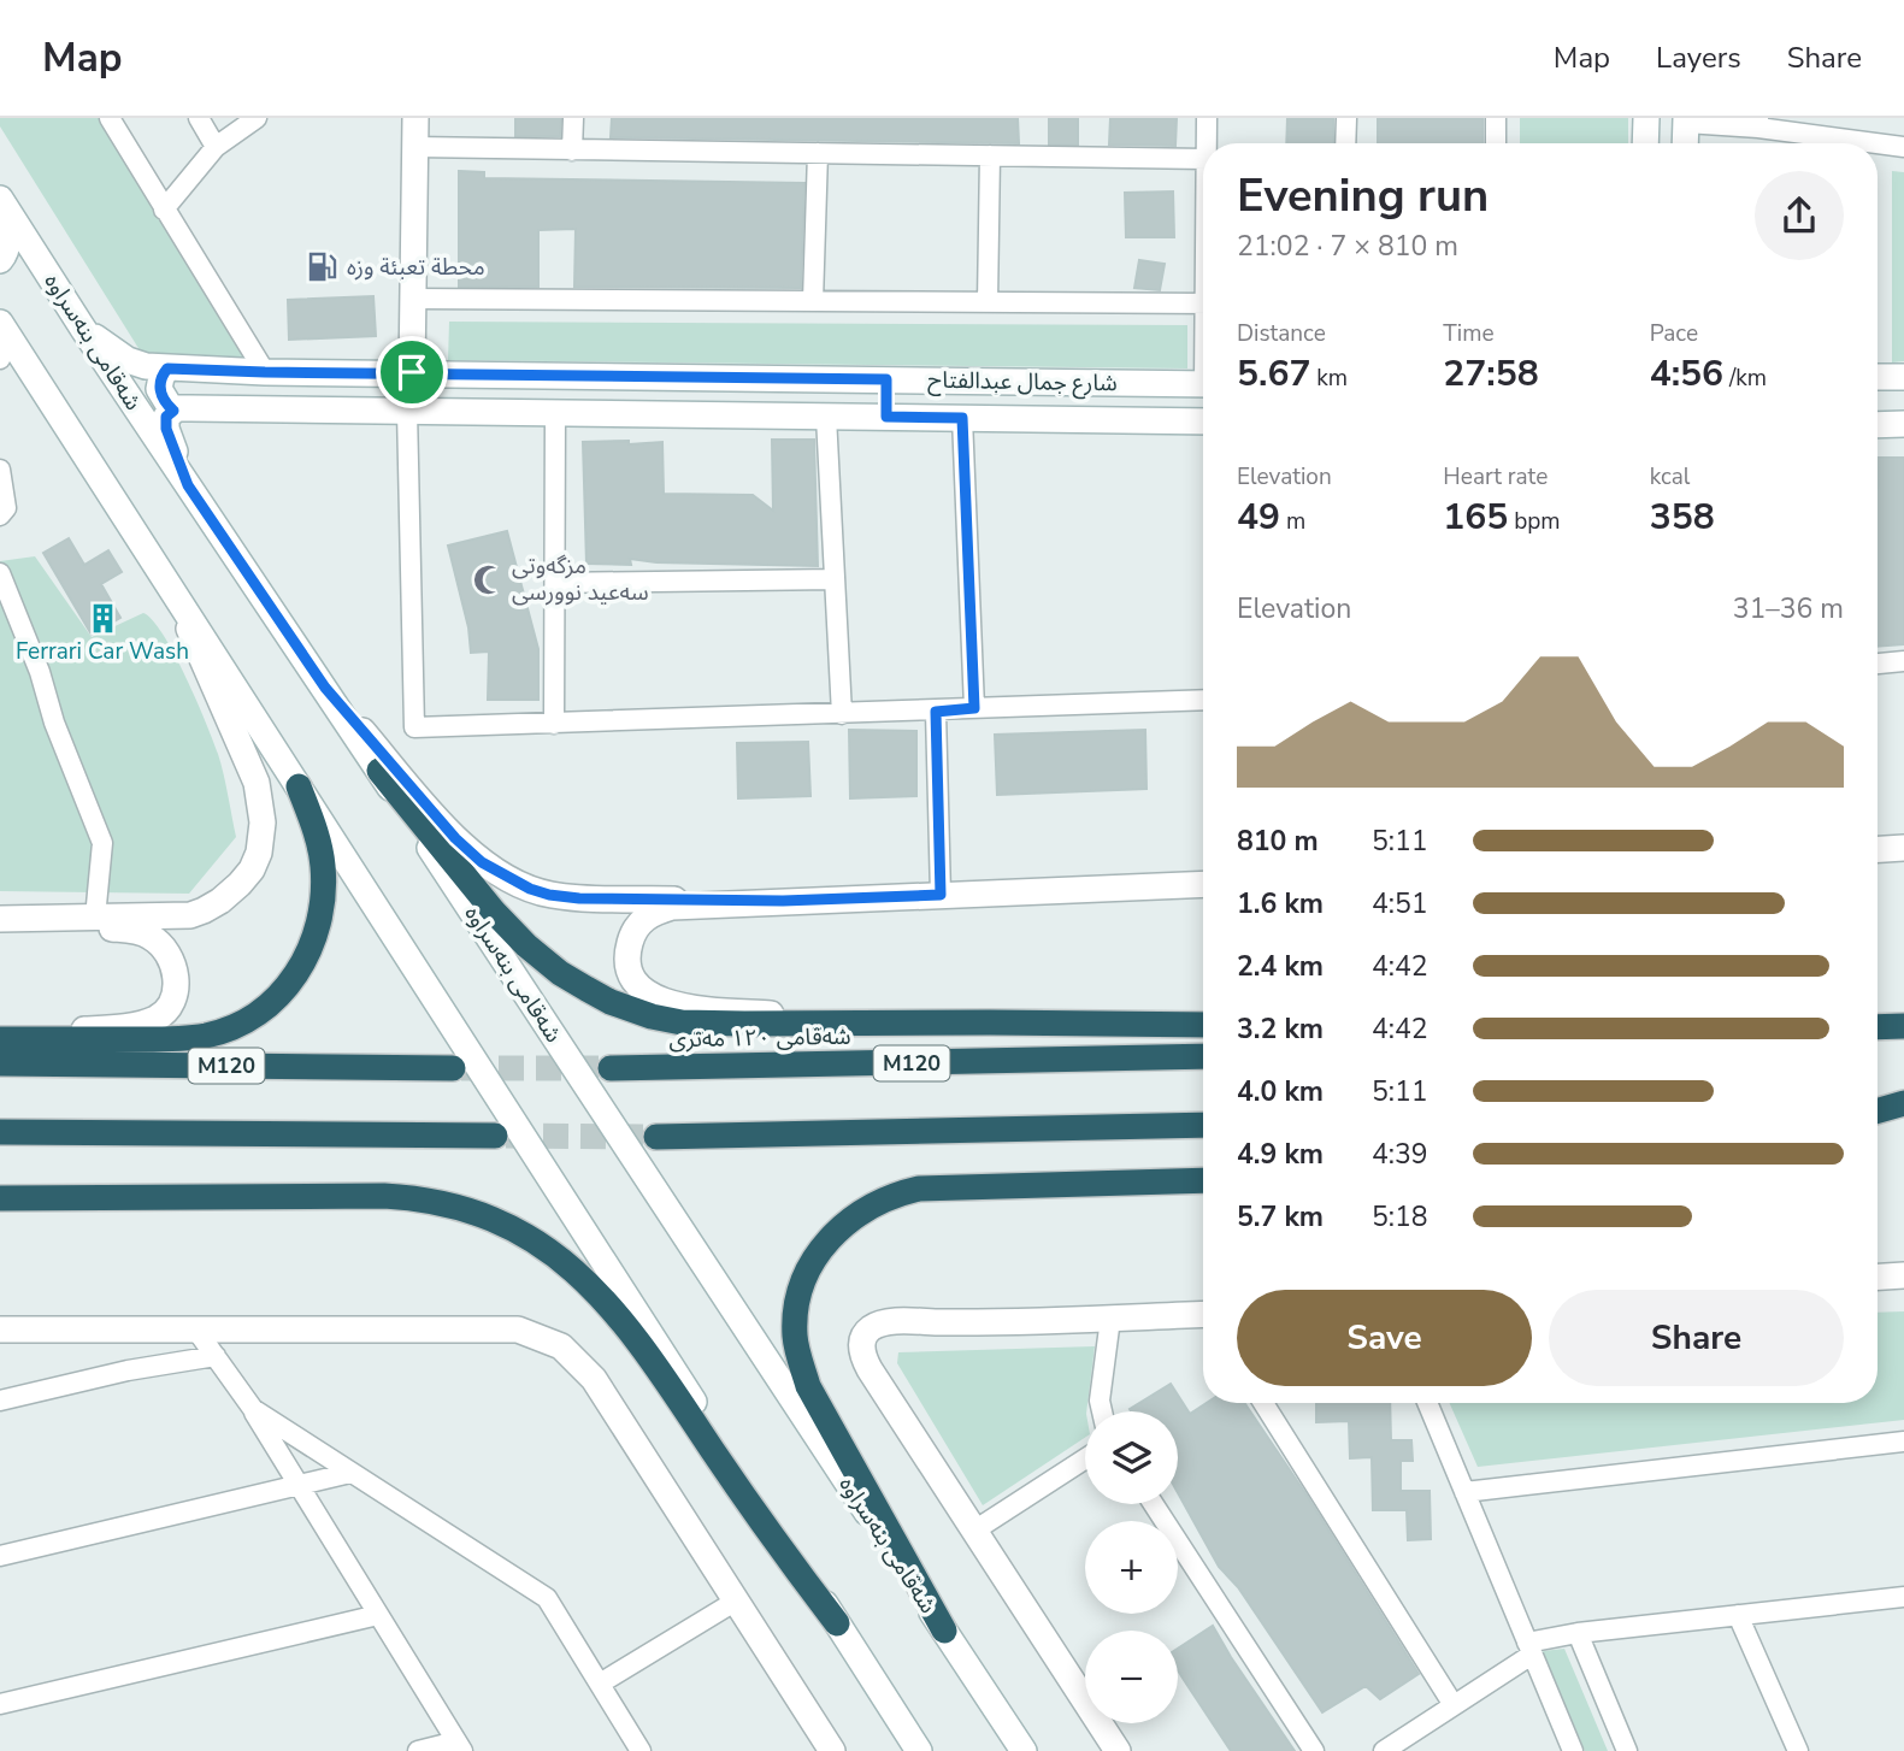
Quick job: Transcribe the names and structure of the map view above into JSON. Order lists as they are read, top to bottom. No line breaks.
{"streets":{"highway":["شەقامی ١٢٠ مەتری","M120"],"main road":["شەقامی بنەسراوە","شارع جمال عبدالفتاح"]},"crossings":[["شەقامی بنەسراوە","شارع جمال عبدالفتاح"]],"places":{"fuel station":["محطة تعبئة وزه"],"mosque":["مزگەوتی سەعید نوورسی"],"building":["Ferrari Car Wash"]},"page":{"header":"Map","nav":["Map","Layers","Share"],"heading":["Evening run","21:02 · 7 × 810 m"],"stats":[["Distance","5.67 km"],["Time","27:58"],["Pace","4:56 /km"],["Elevation","49 m"],["Heart rate","165 bpm"],["kcal","358"]],"chart":["Elevation","31–36 m"],"list":[{"name":"810 m","note":"5:11"},{"name":"1.6 km","note":"4:51"},{"name":"2.4 km","note":"4:42"},{"name":"3.2 km","note":"4:42"},{"name":"4.0 km","note":"5:11"},{"name":"4.9 km","note":"4:39"},{"name":"5.7 km","note":"5:18"}],"buttons":["Save","Share"],"map_buttons":["+","−"]}}
